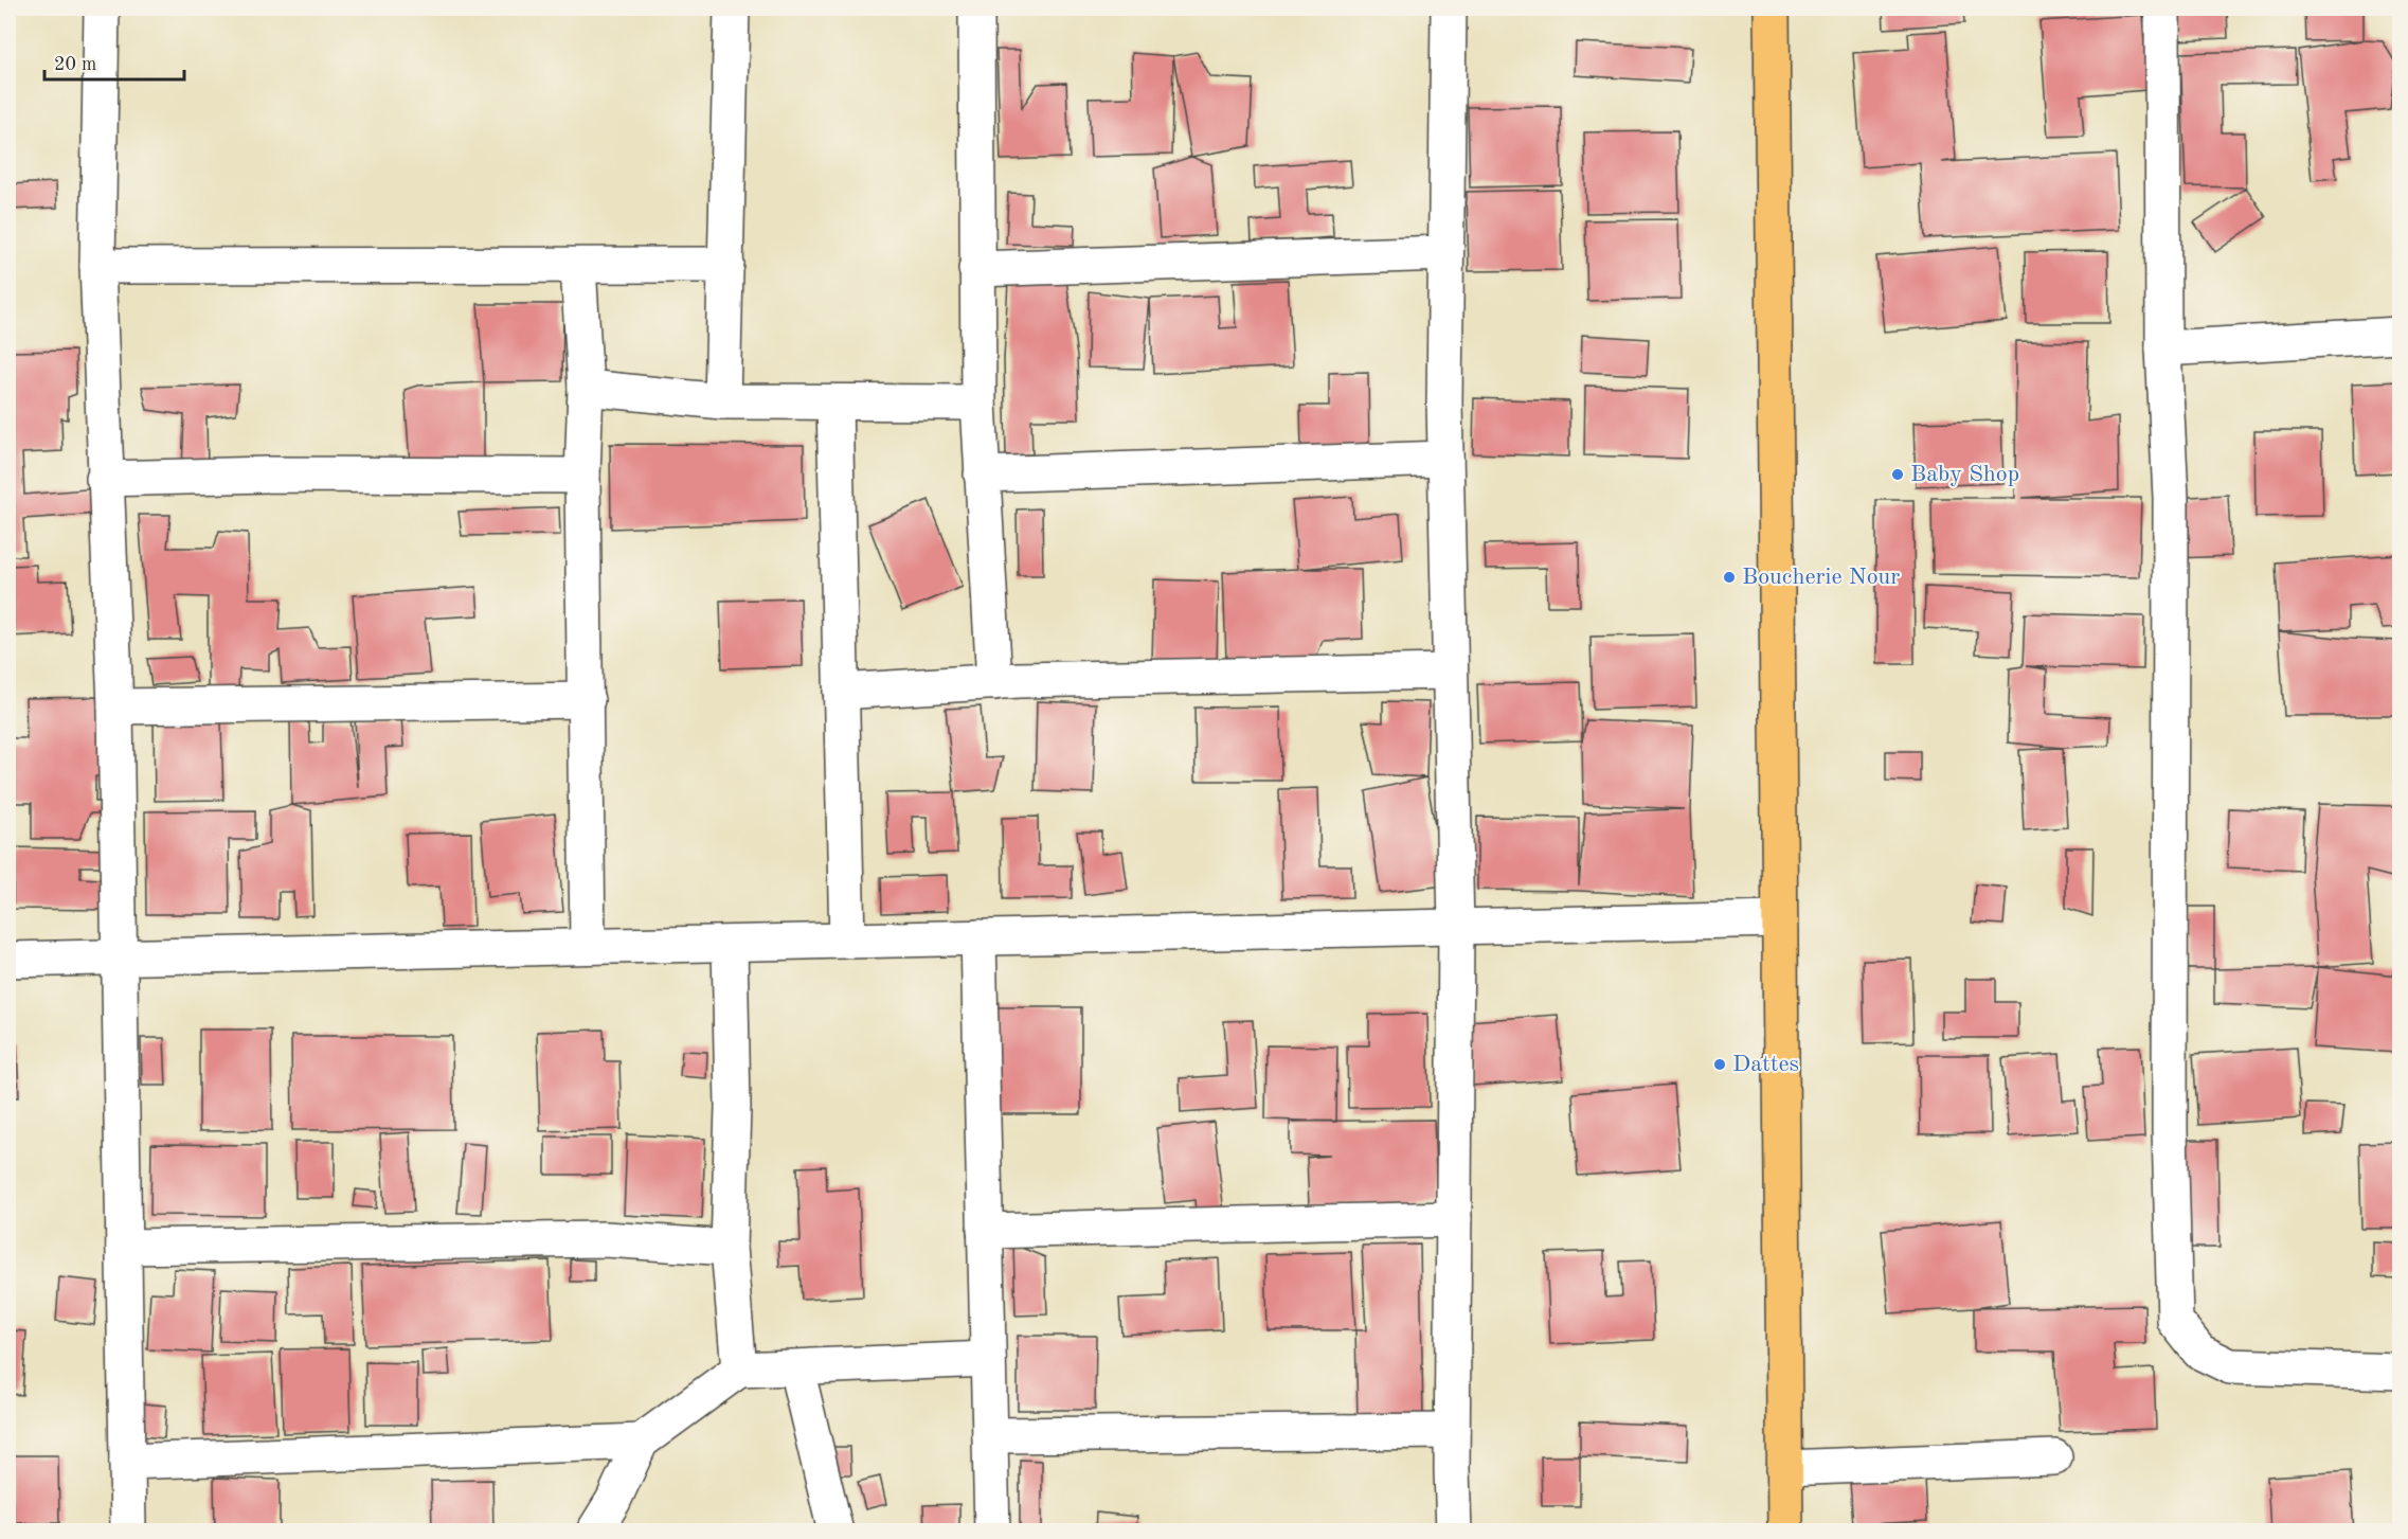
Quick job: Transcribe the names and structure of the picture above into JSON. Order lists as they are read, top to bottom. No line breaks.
{"places":["Baby Shop","Boucherie Nour","Dattes"],"scale_bar":"20 m"}
